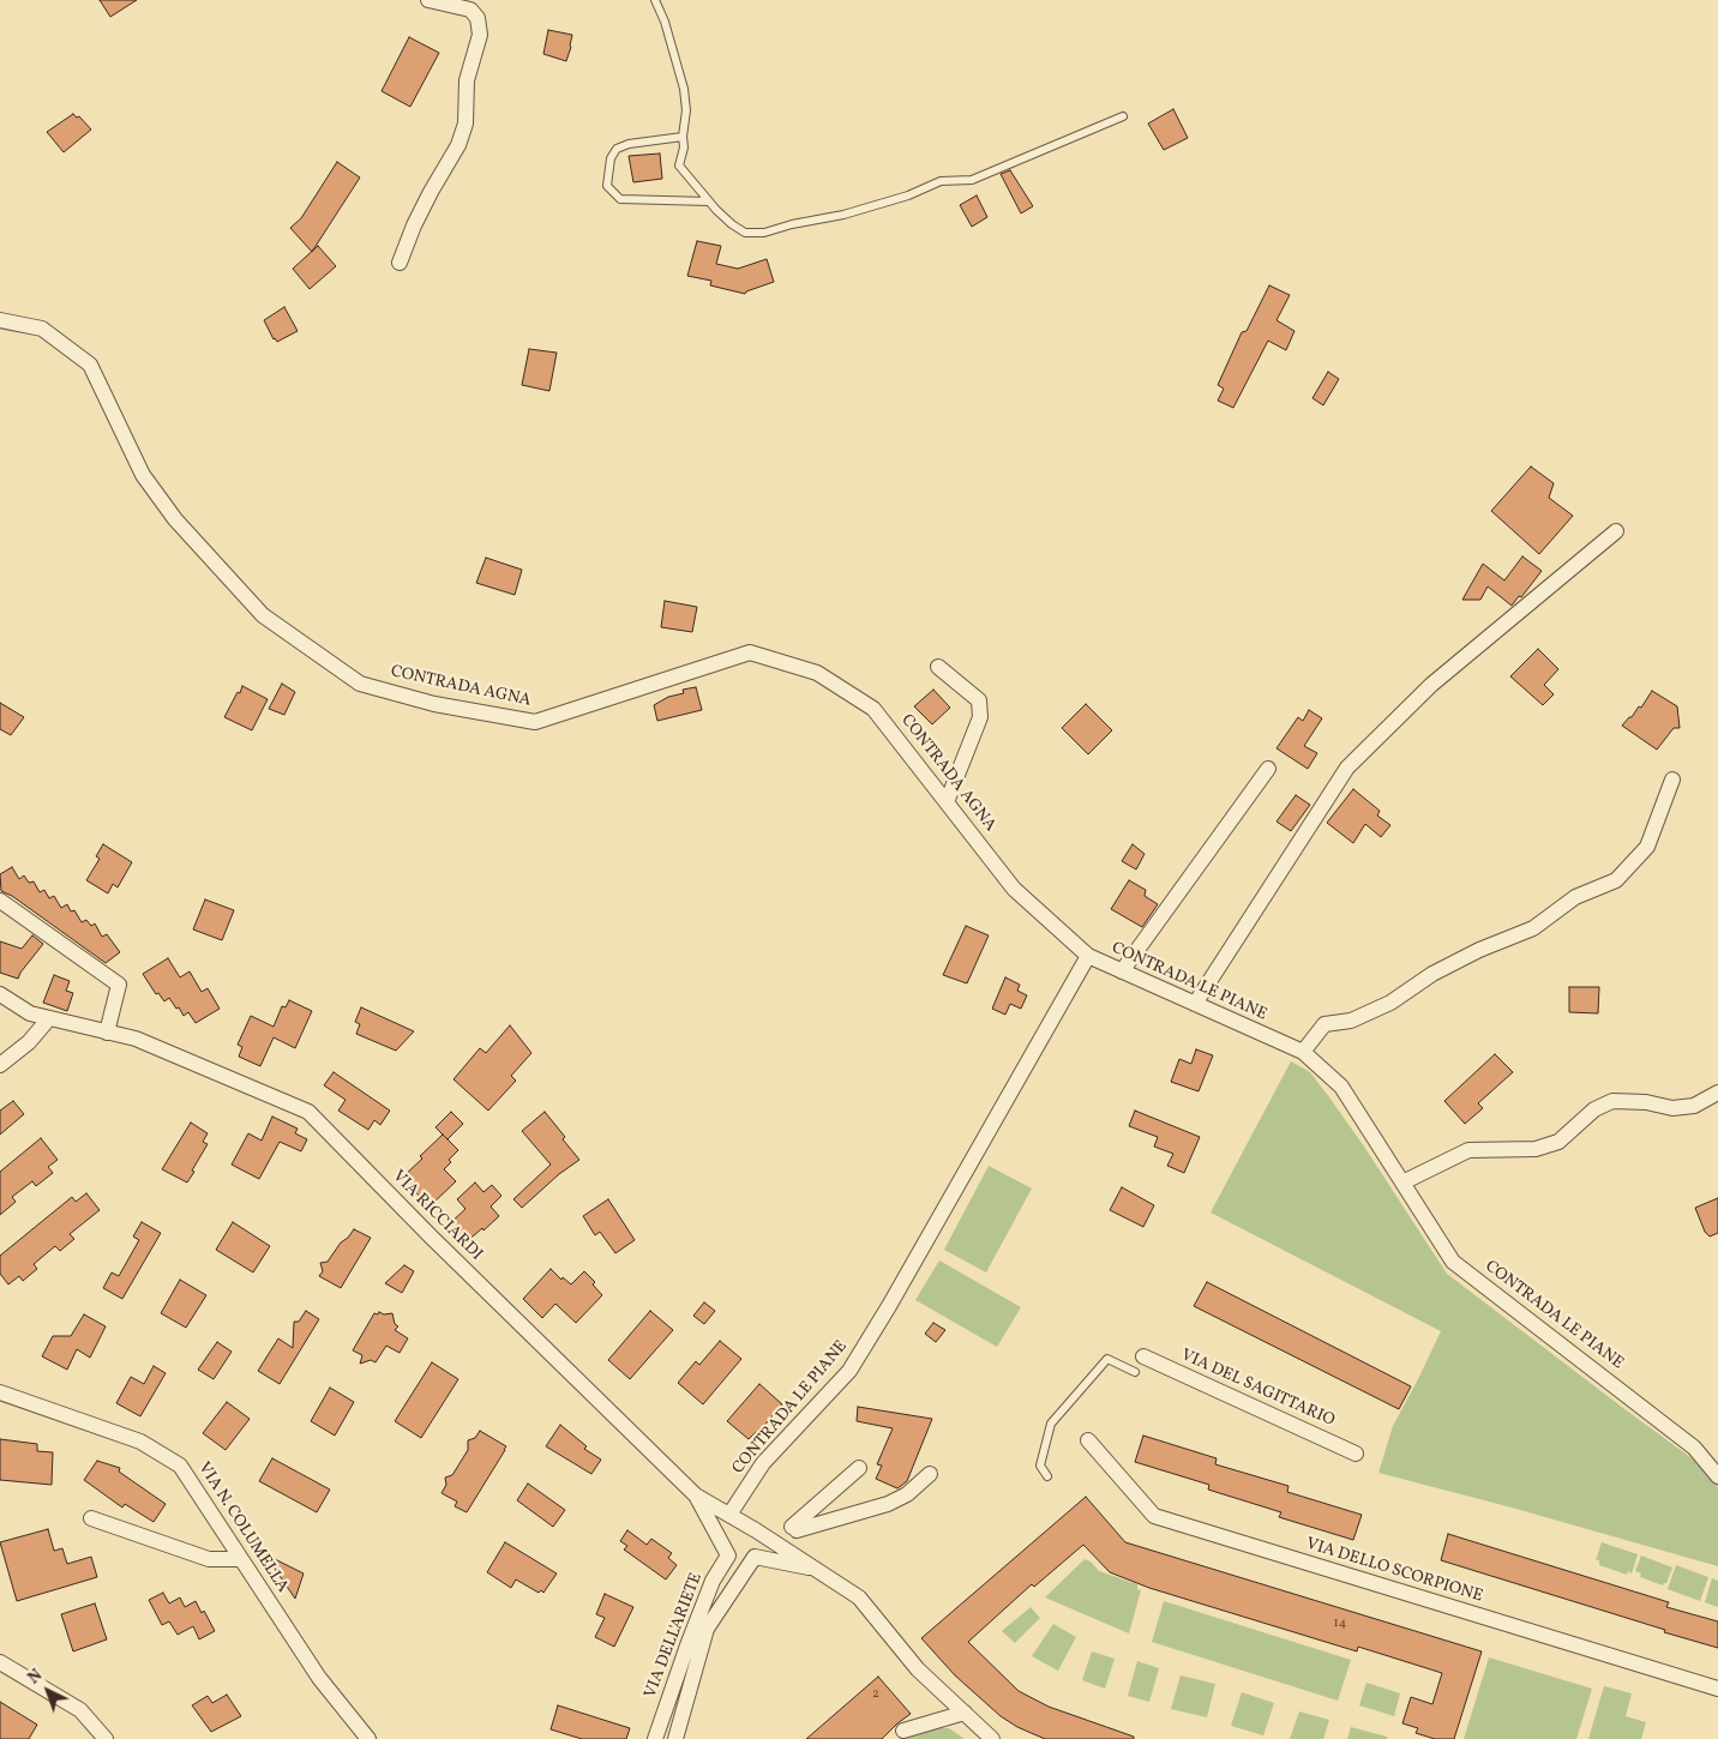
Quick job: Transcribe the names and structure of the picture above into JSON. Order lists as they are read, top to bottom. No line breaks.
{"streets":{"street":["CONTRADA AGNA","CONTRADA LE PIANE","VIA RICCIARDI","VIA DEL SAGITTARIO","VIA N. COLUMELLA","VIA DELLO SCORPIONE","VIA DELL'ARIETE"]},"crossings":[["CONTRADA AGNA","CONTRADA LE PIANE"]],"house_numbers":["14","2"],"north":"top left"}
